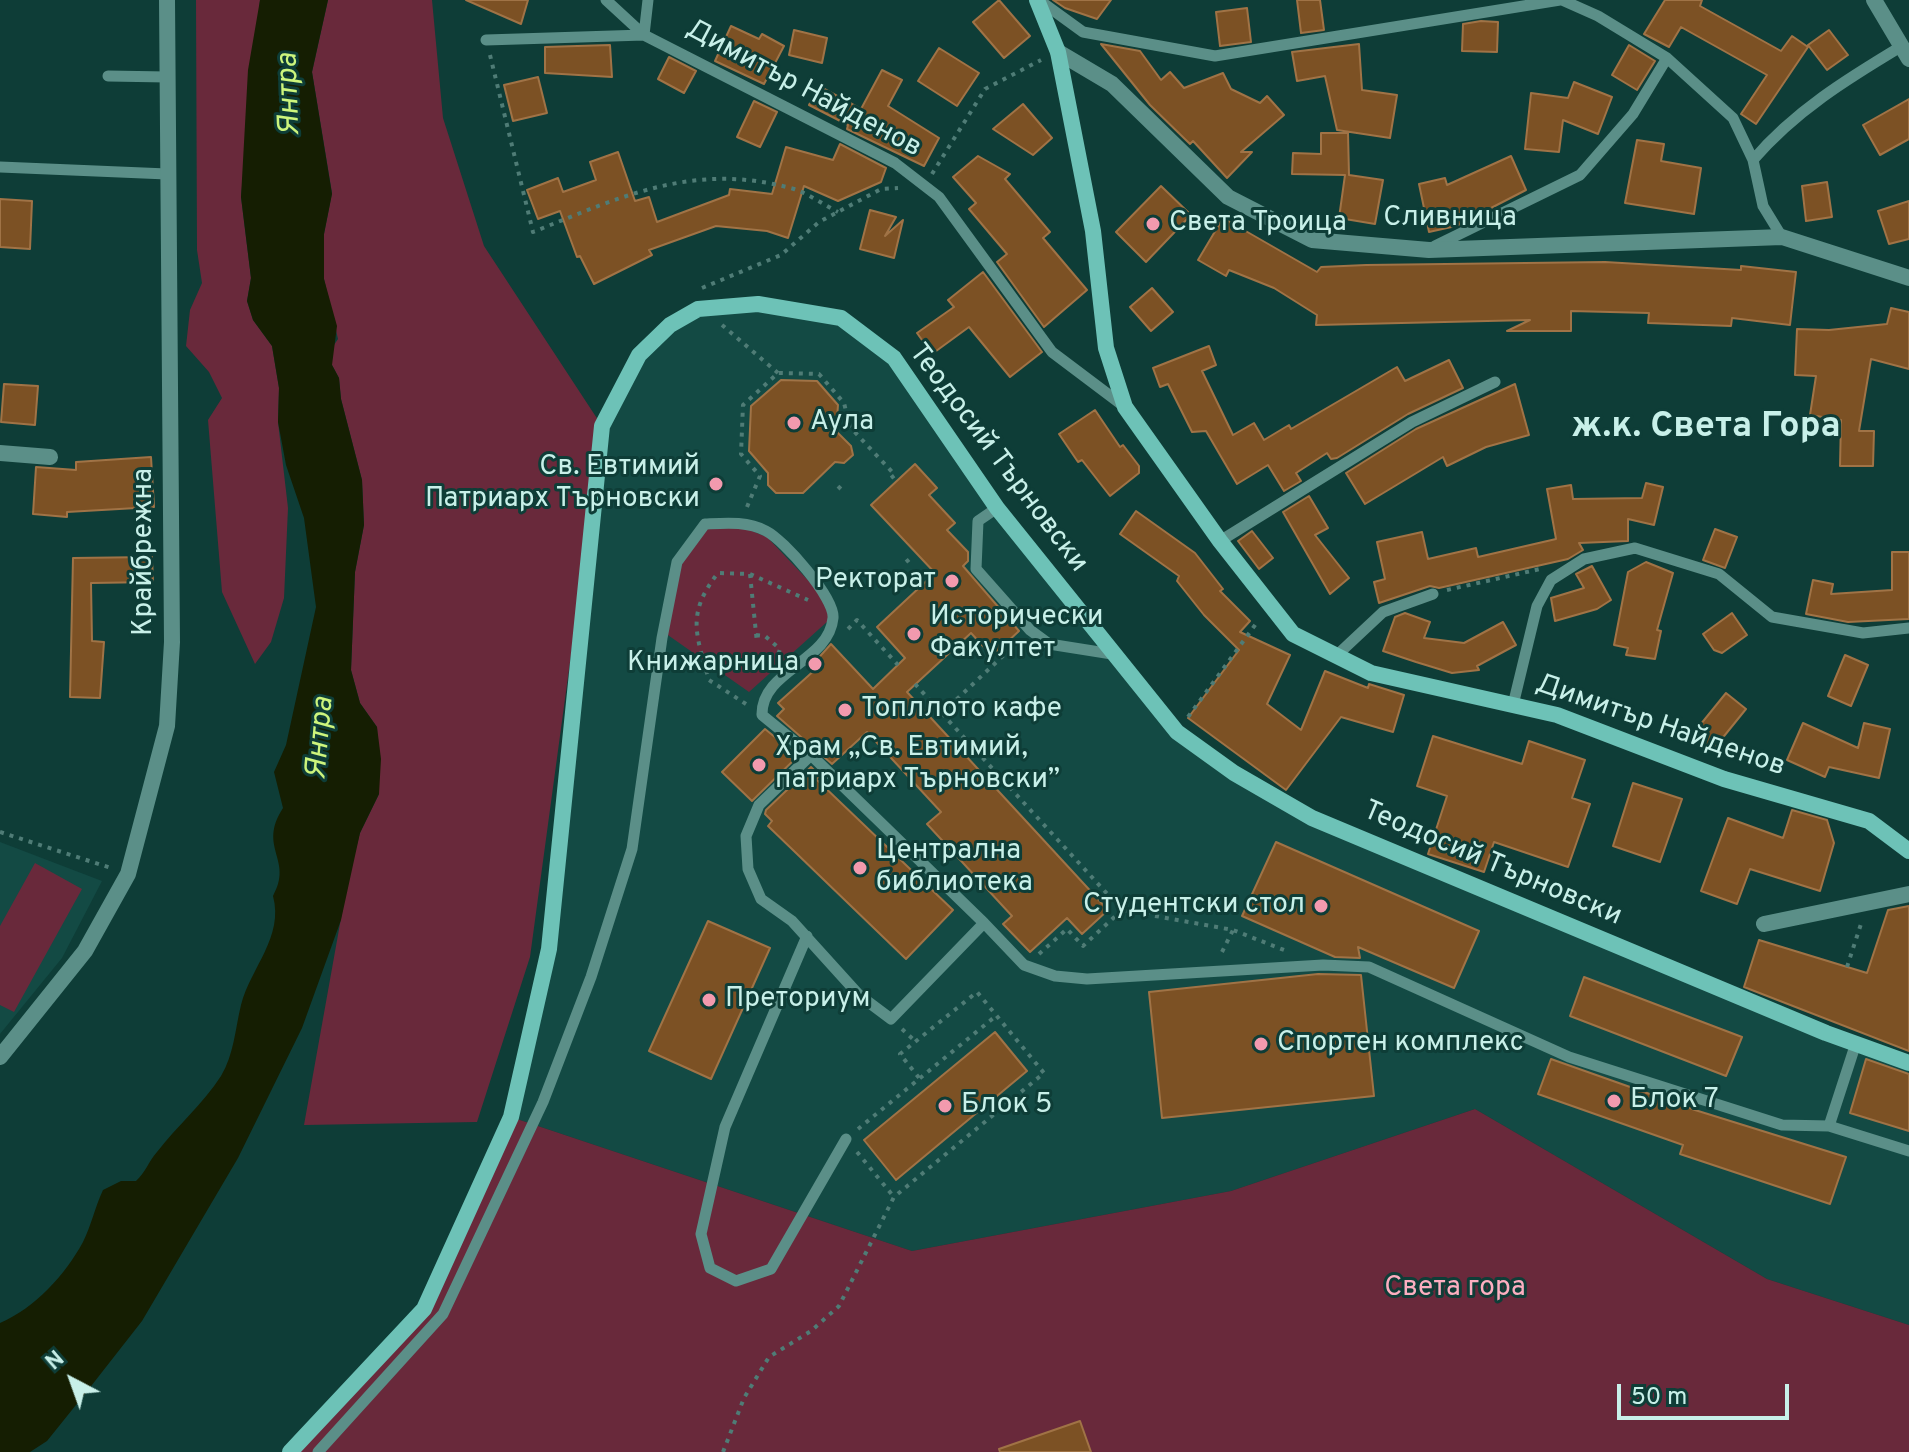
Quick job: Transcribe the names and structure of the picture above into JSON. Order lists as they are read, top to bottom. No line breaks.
{"streets":{"street":["Димитър Найденов","Сливница","Теодосий Търновски","Крайбрежна"]},"crossings":[["Димитър Найденов","Сливница"]],"districts":["ж.к. Света Гора"],"water":["Янтра"],"parks":["Света гора"],"places":["Света Троица","Аула","Св. Евтимий Патриарх Търновски","Ректорат","Исторически Факултет","Книжарница","Топллото кафе","Храм „Св. Евтимий, патриарх Търновски”","Централна библиотека","Студентски стол","Преториум","Спортен комплекс","Блок 7","Блок 5"],"scale_bar":"50 m","north":"top left"}
